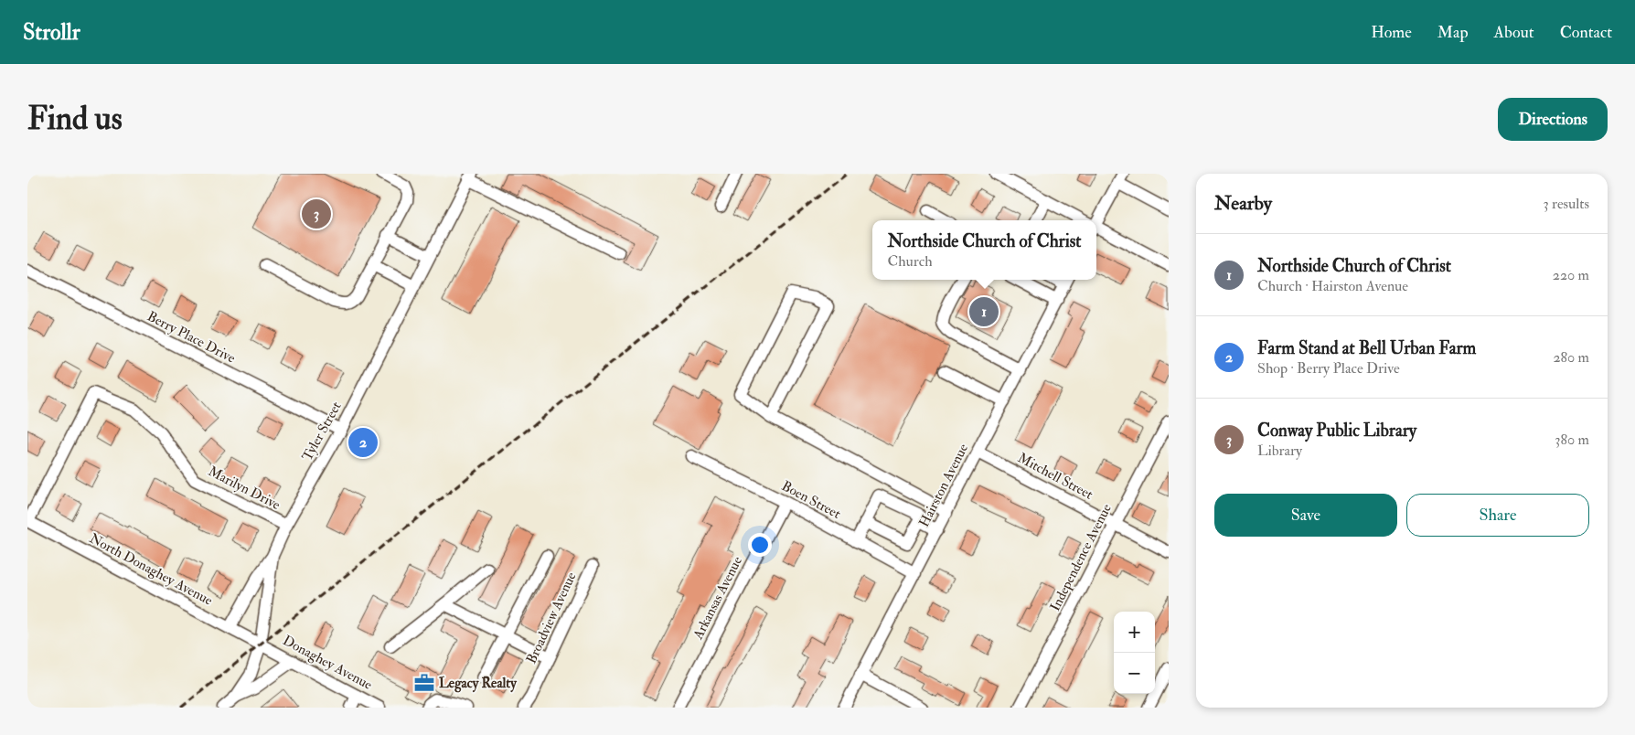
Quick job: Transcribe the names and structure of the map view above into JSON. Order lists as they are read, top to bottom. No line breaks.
{"streets":{"street":["Berry Place Drive","Tyler Street","Mitchell Street","Hairston Avenue","Marilyn Drive","Boen Street","Independence Avenue","North Donaghey Avenue","Arkansas Avenue","Broadview Avenue","Donaghey Avenue"]},"crossings":[["Berry Place Drive","Tyler Street"],["Tyler Street","Marilyn Drive"],["Tyler Street","North Donaghey Avenue"],["Tyler Street","Donaghey Avenue"],["Mitchell Street","Hairston Avenue"],["Mitchell Street","Independence Avenue"],["Hairston Avenue","Boen Street"],["Marilyn Drive","North Donaghey Avenue"],["Boen Street","Arkansas Avenue"],["North Donaghey Avenue","Donaghey Avenue"]],"places":{"office":["Legacy Realty"]},"page":{"header":"Strollr","nav":["Home","Map","About","Contact"],"buttons":["Directions",["Save","Share"]],"title":"Find us","heading":["Nearby","3 results"],"pins":["3","1","2"],"popup":["Northside Church of Christ","Church"],"list":[{"mark":"1","name":"Northside Church of Christ","note":"Church · Hairston Avenue","value":"220 m"},{"mark":"2","name":"Farm Stand at Bell Urban Farm","note":"Shop · Berry Place Drive","value":"280 m"},{"mark":"3","name":"Conway Public Library","note":"Library","value":"380 m"}],"map_buttons":["+","−"]}}
